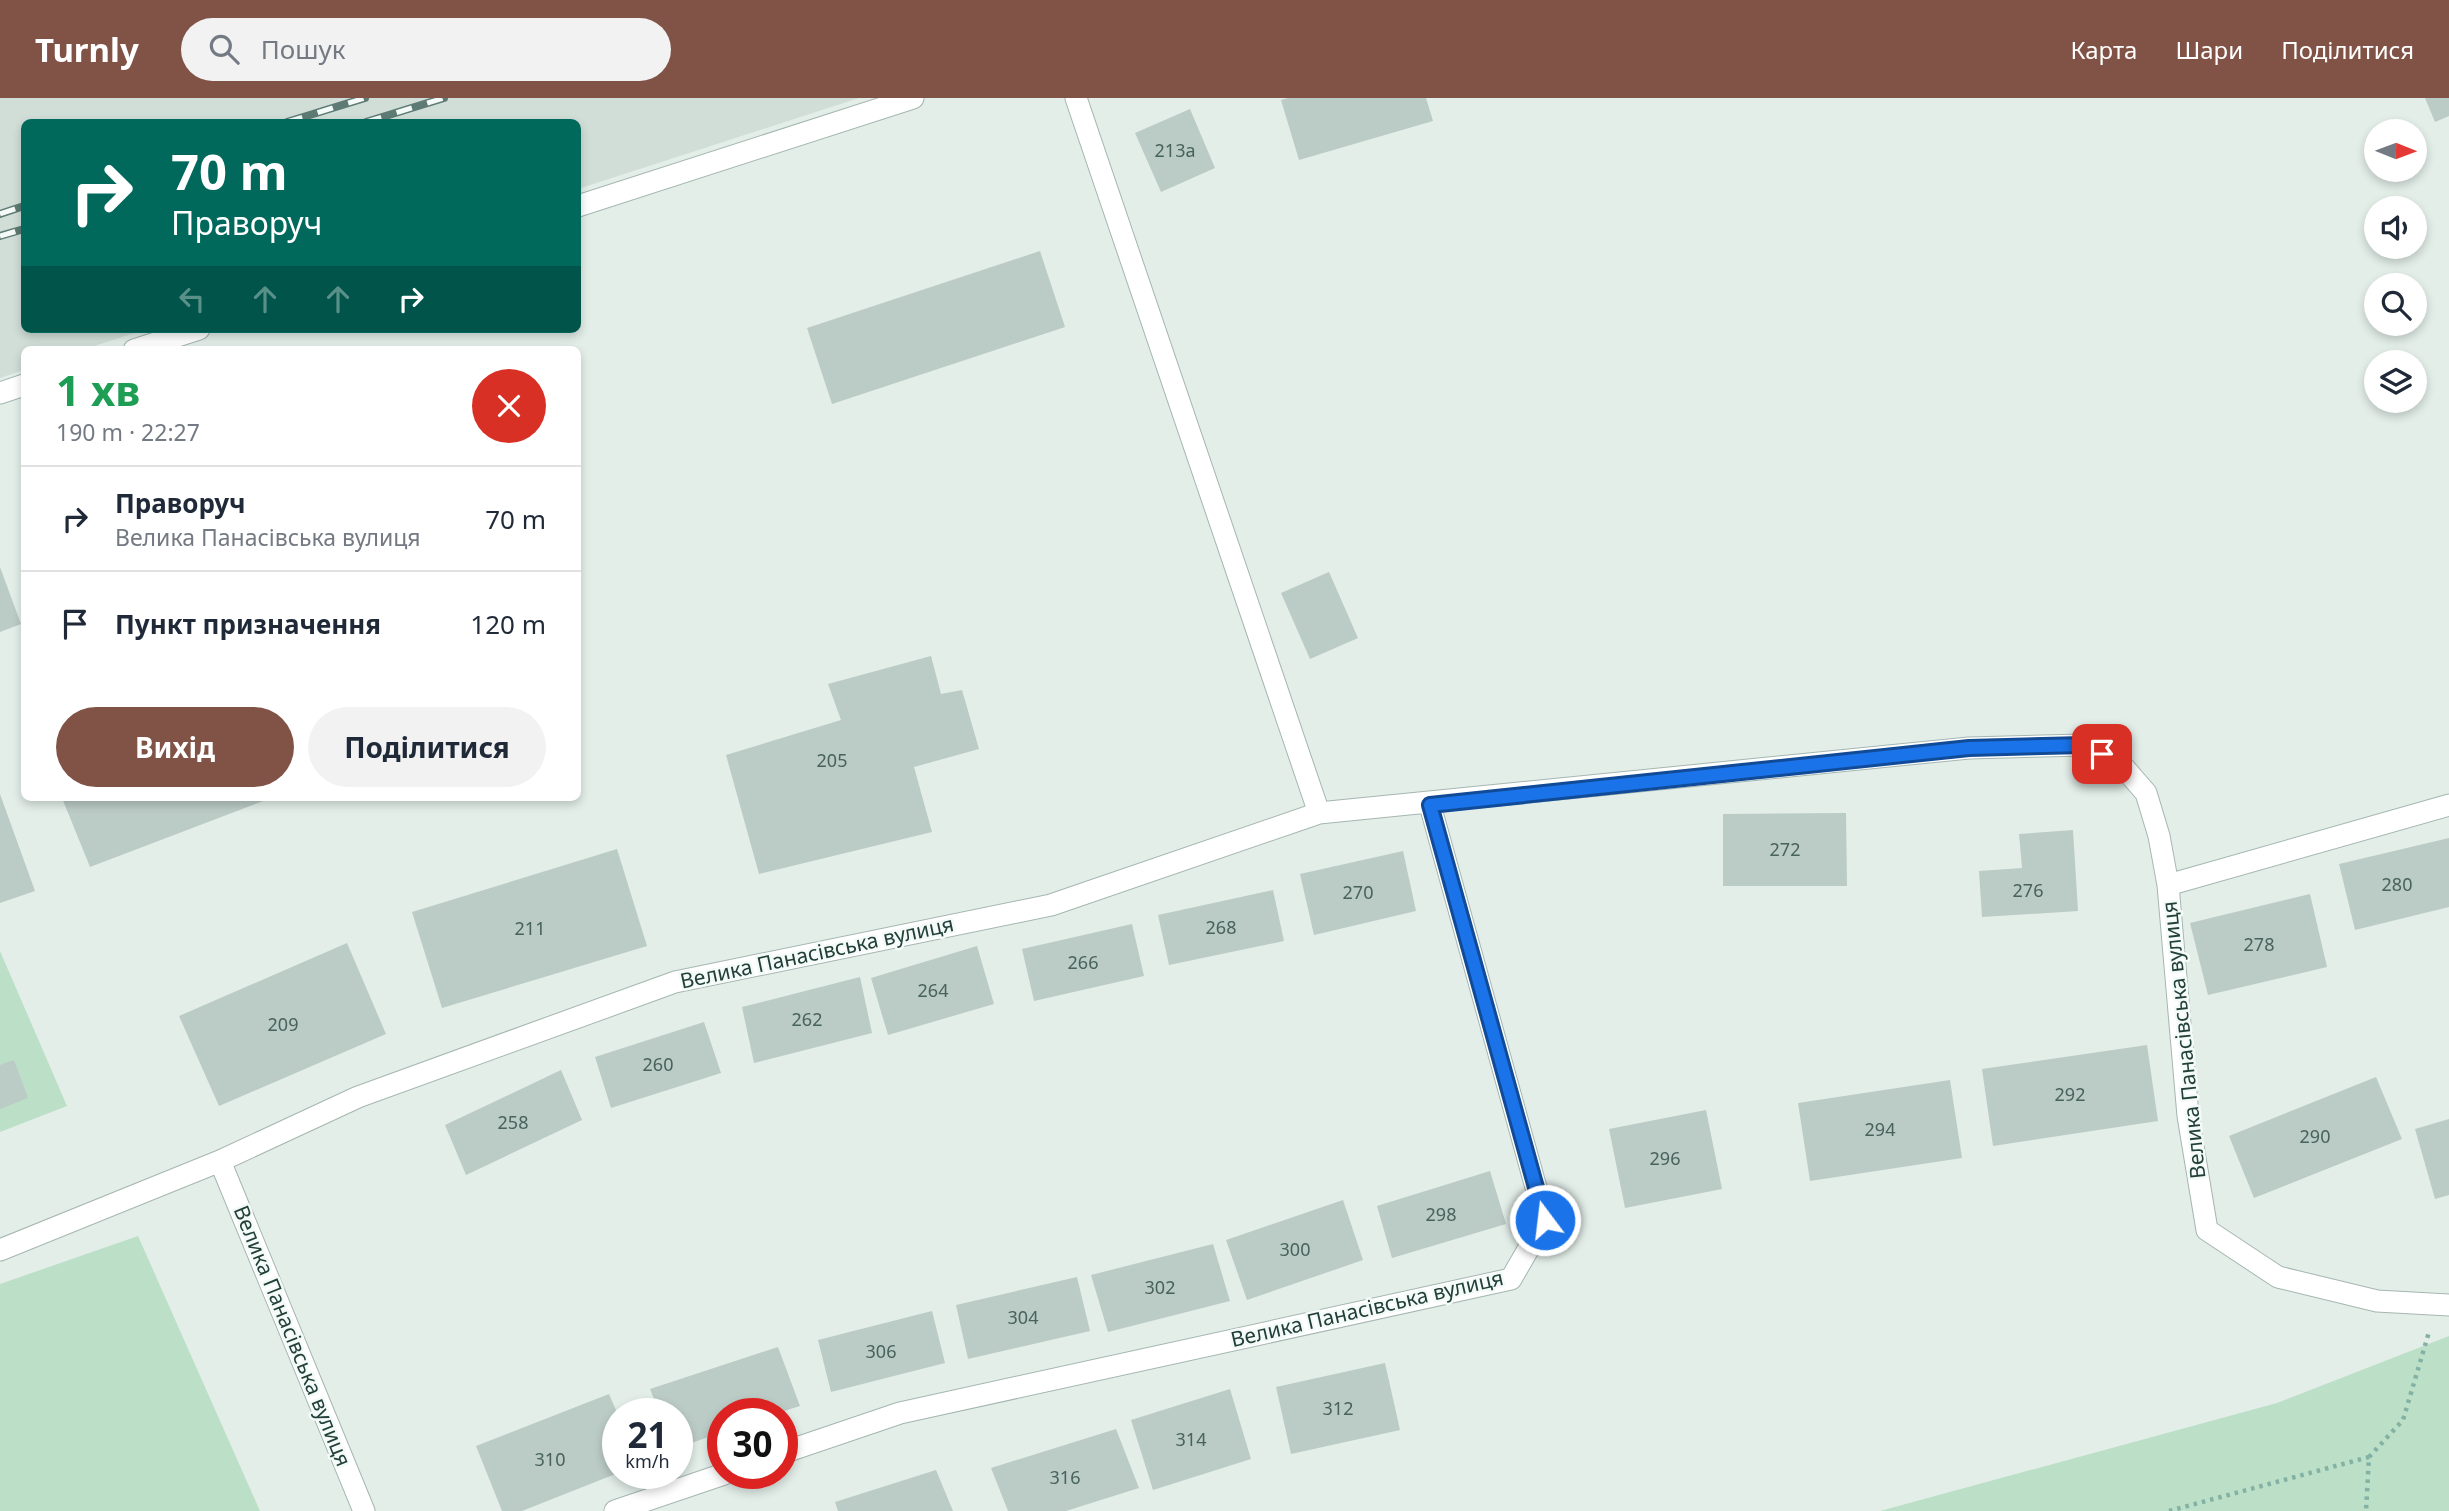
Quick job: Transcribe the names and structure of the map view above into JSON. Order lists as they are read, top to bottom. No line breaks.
{"streets":{"street":["Велика Панасівська вулиця"]},"house_numbers":["213а","205","272","280","276","270","268","211","278","266","264","262","209","260","292","258","294","290","296","298","300","302","304","306","312","314","310","316"],"north":"right","page":{"header":"Turnly","search":"Пошук","nav":["Карта","Шари","Поділитися"],"turn":["70 m","Праворуч"],"heading":["1 хв","190 m · 22:27"],"list":[{"name":"Праворуч","note":"Велика Панасівська вулиця","value":"70 m"},{"name":"Пункт призначення","value":"120 m"}],"buttons":["Вихід","Поділитися"],"speed":"21 km/h","limit":"30"}}
